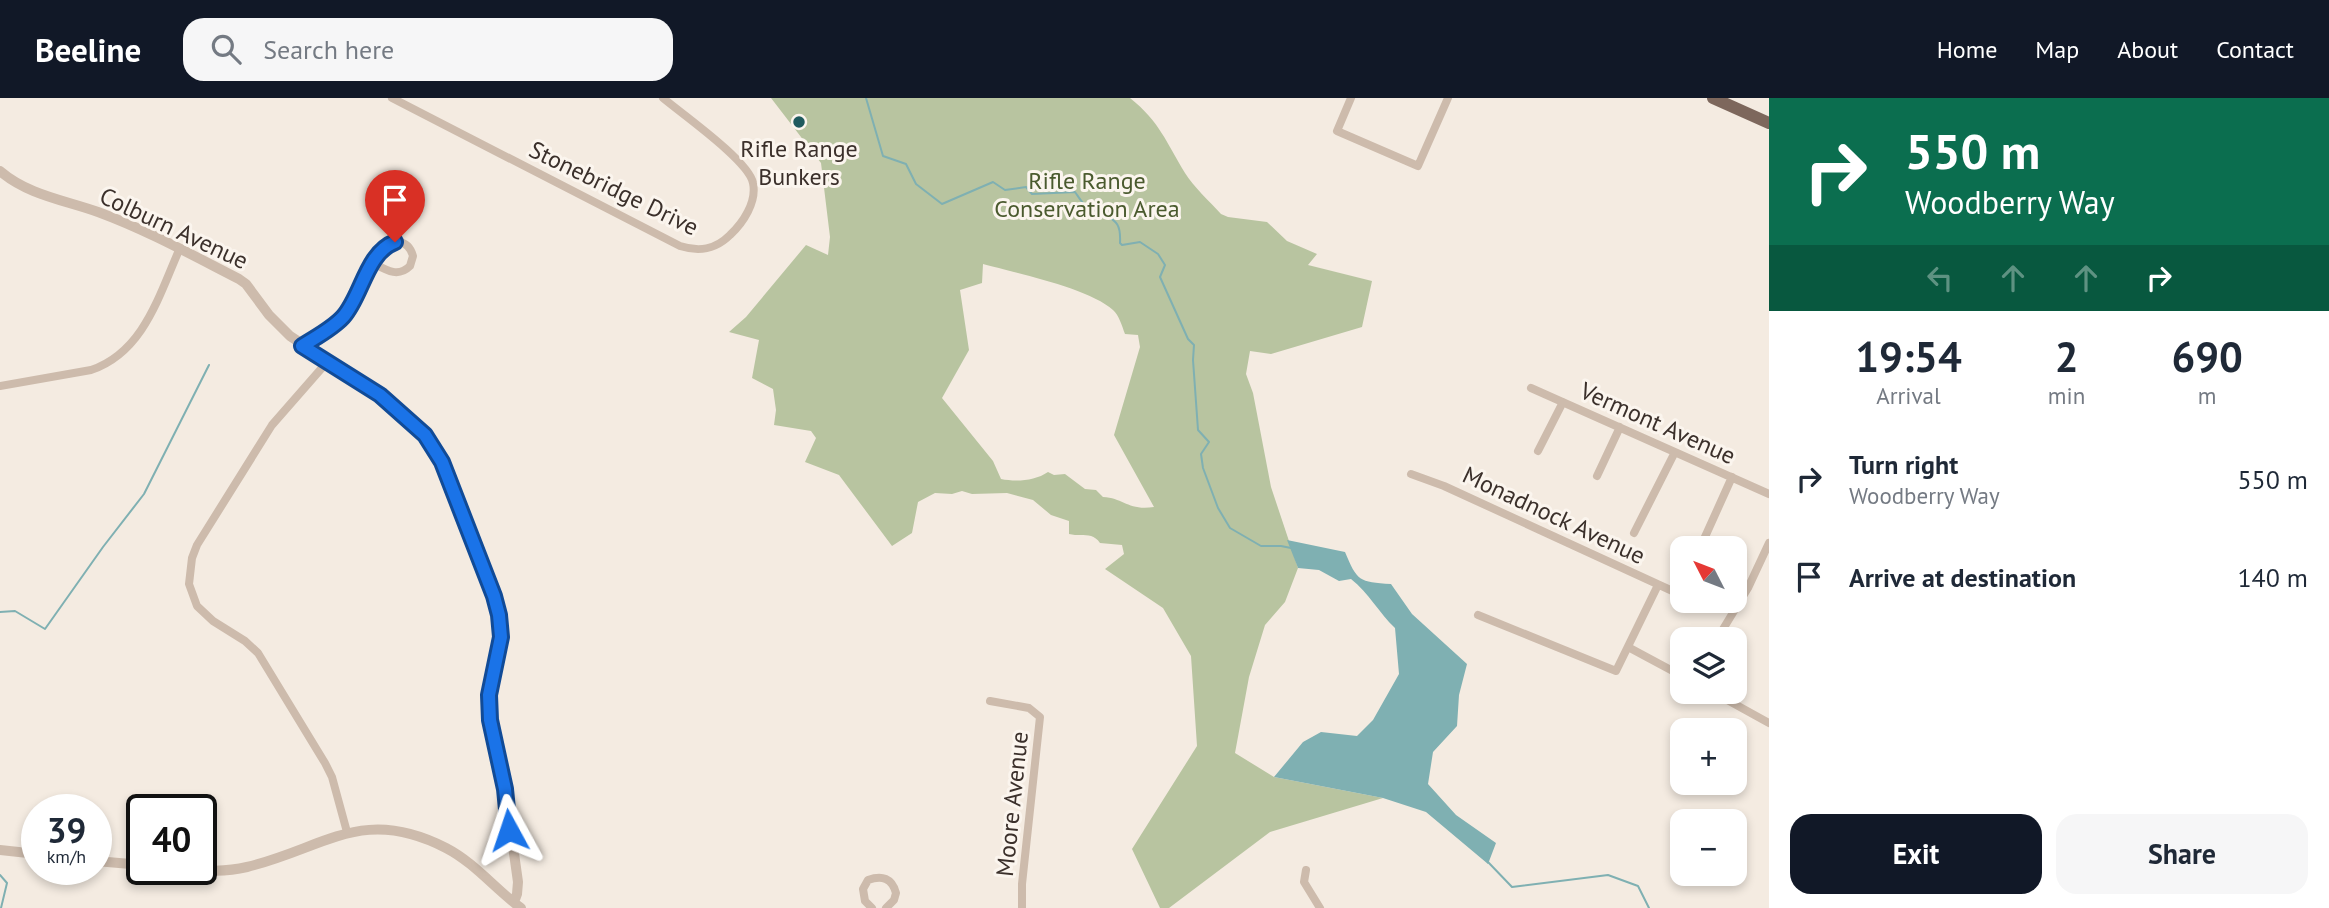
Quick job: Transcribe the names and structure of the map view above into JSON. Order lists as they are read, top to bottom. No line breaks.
{"streets":{"street":["Stonebridge Drive","Colburn Avenue","Vermont Avenue","Monadnock Avenue","Moore Avenue"]},"parks":["Rifle Range Conservation Area"],"places":["Rifle Range Bunkers"],"north":"top left","page":{"header":"Beeline","search":"Search here","nav":["Home","Map","About","Contact"],"turn":["550 m","Woodberry Way"],"eta":["19:54","Arrival","2","min","690","m"],"list":[{"name":"Turn right","note":"Woodberry Way","value":"550 m"},{"name":"Arrive at destination","value":"140 m"}],"map_buttons":["+","−"],"speed":"39 km/h","limit":"40","buttons":["Exit","Share"]}}
